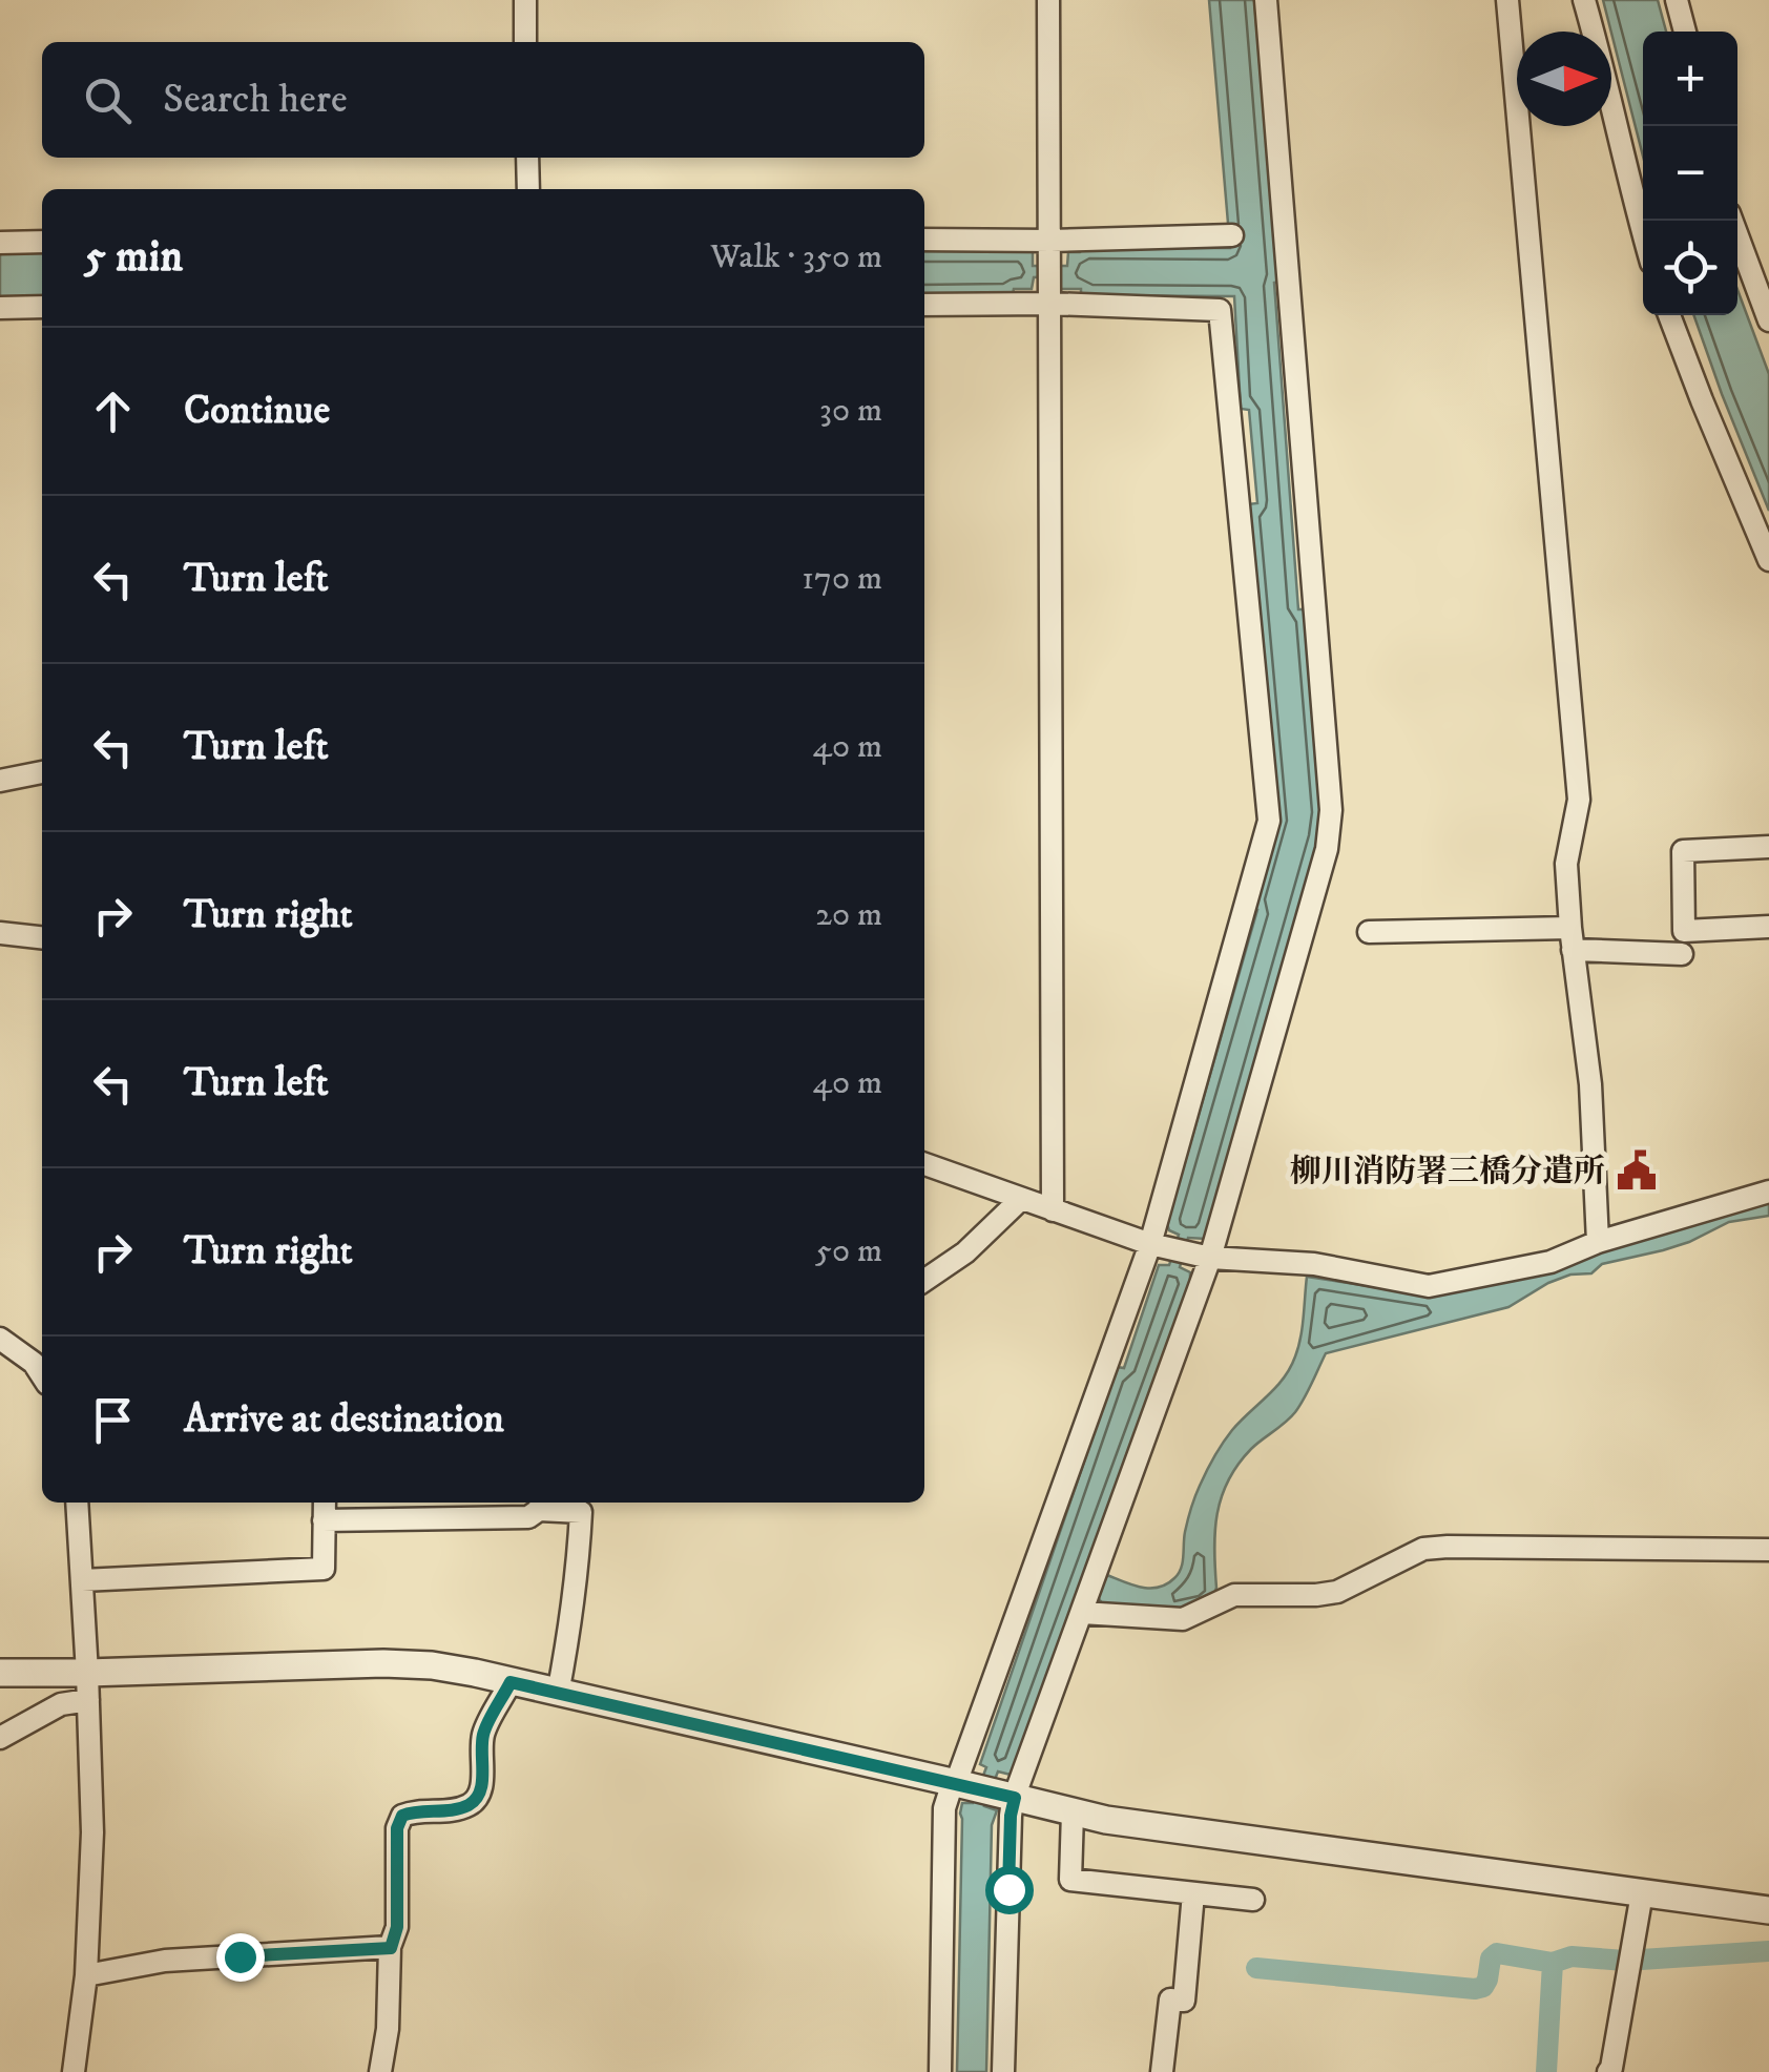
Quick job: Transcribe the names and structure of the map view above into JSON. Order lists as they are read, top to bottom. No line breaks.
{"places":{"public building":["柳川消防署三橋分遣所"]},"north":"right","page":{"map_buttons":["+","−"],"search":"Search here","heading":["5 min","Walk · 350 m"],"list":[["Continue","30 m"],["Turn left","170 m"],["Turn left","40 m"],["Turn right","20 m"],["Turn left","40 m"],["Turn right","50 m"],"Arrive at destination"]}}
